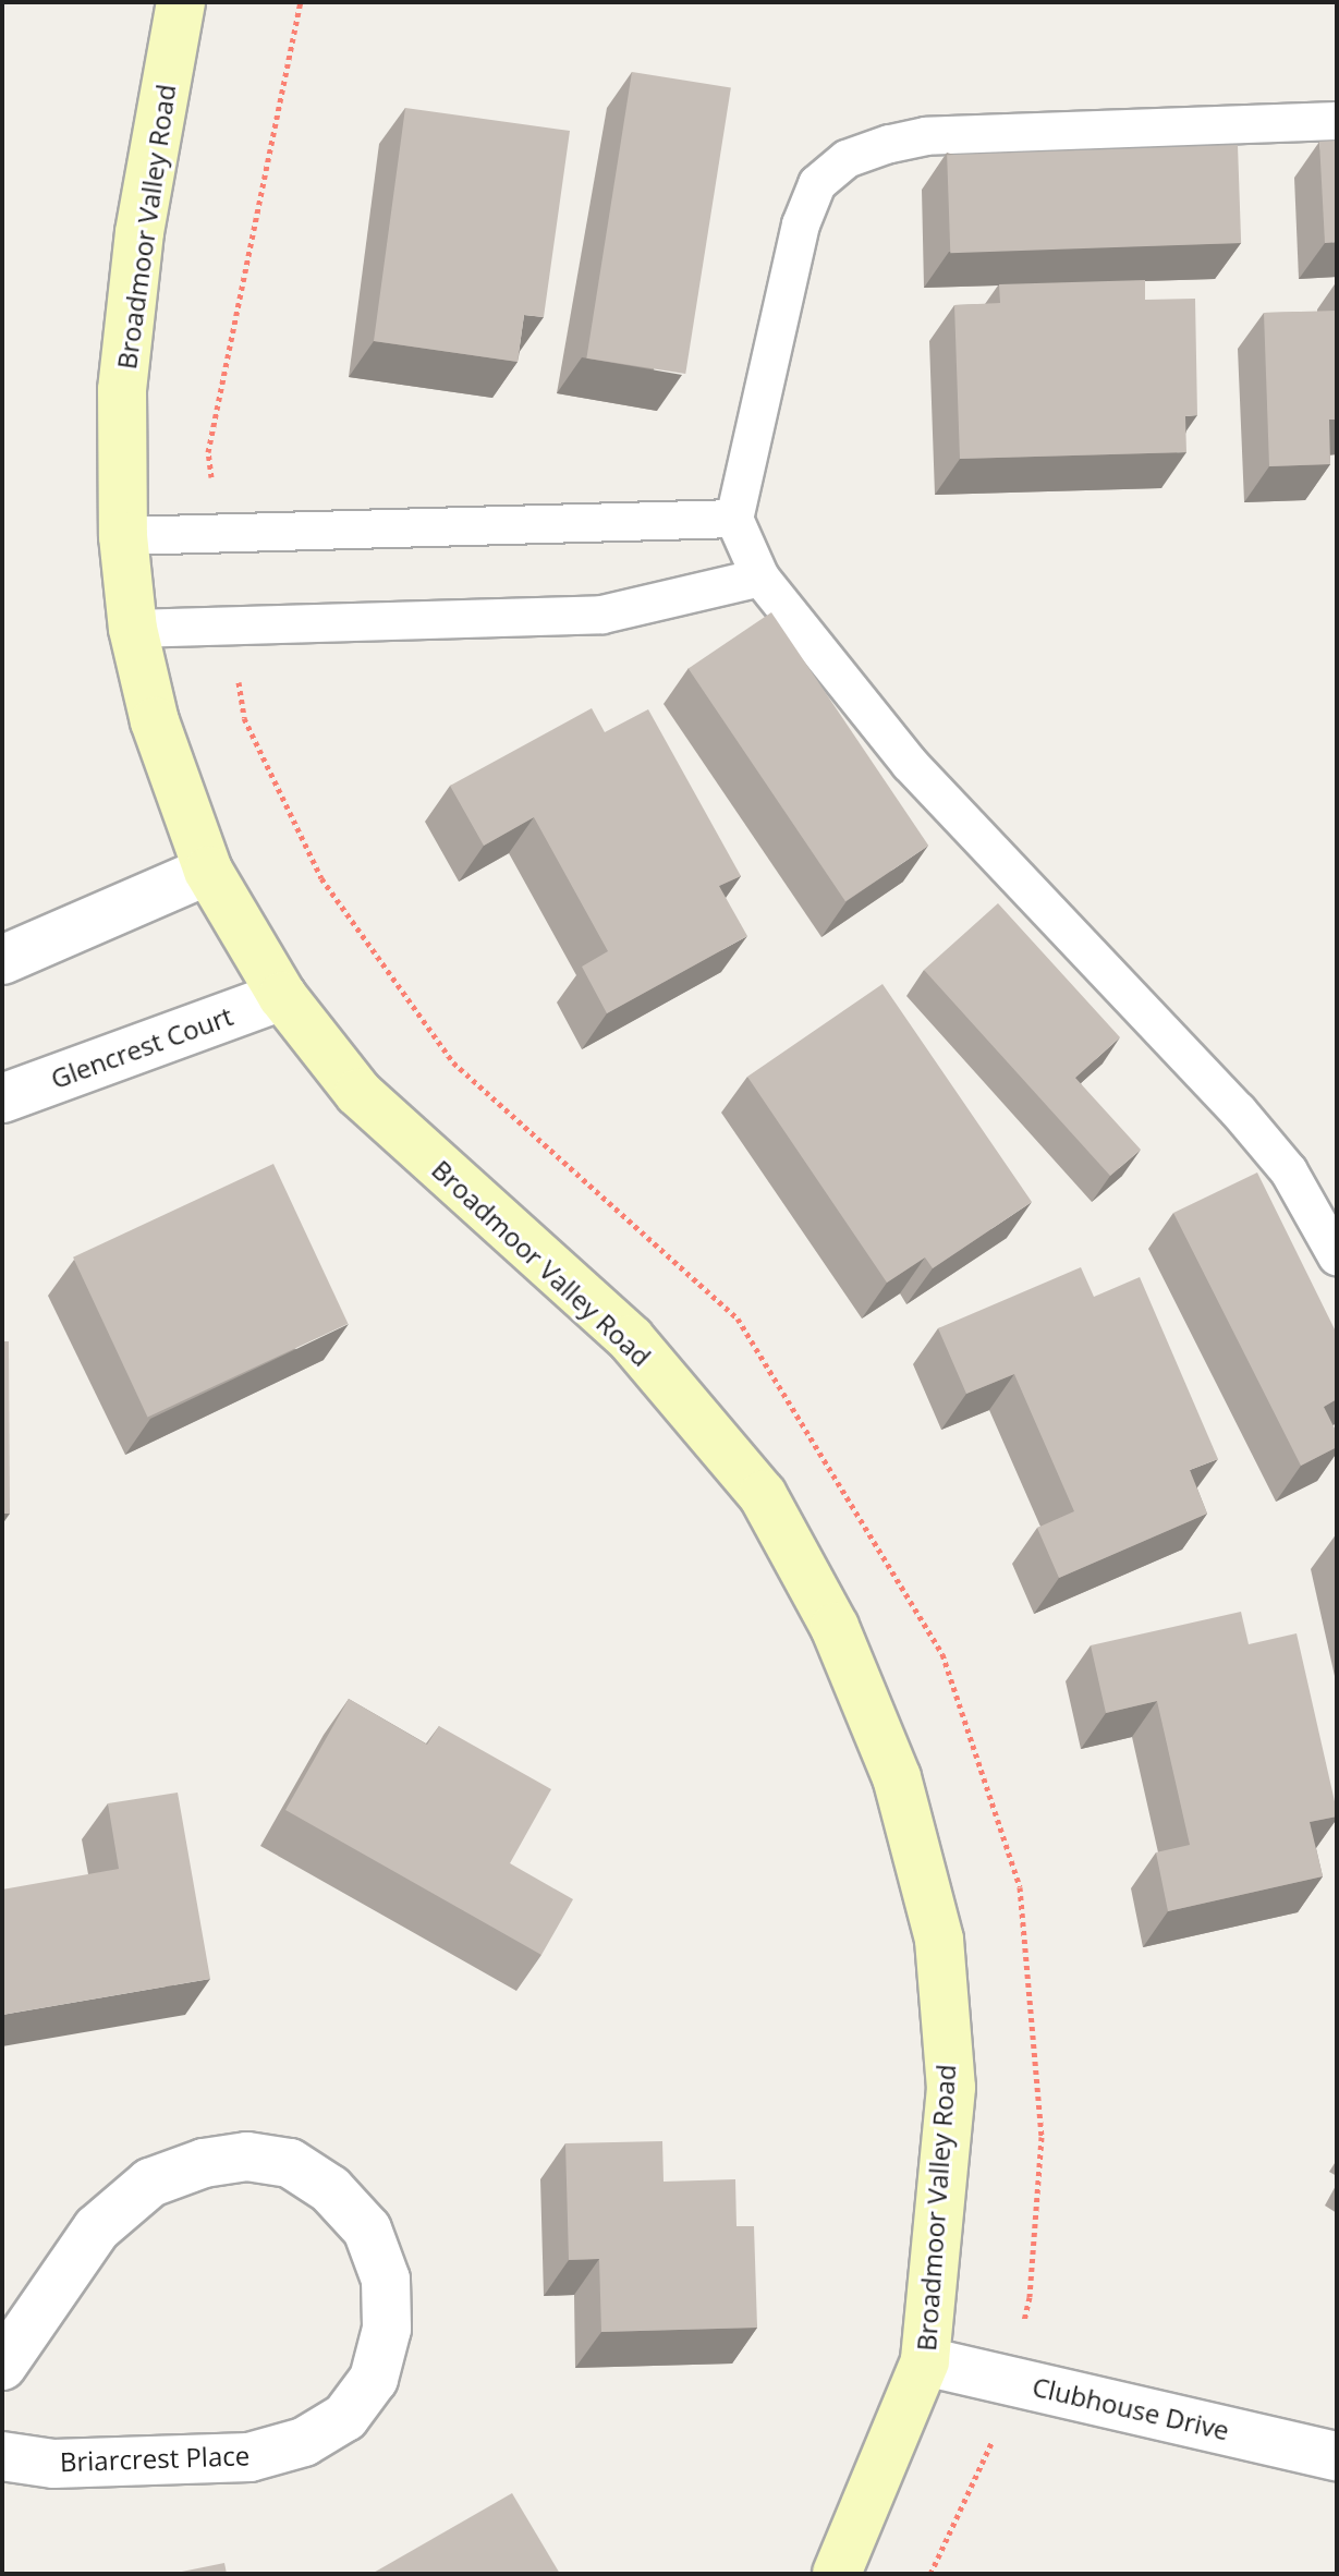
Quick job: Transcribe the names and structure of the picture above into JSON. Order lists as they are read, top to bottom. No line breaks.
{"streets":{"street":["Broadmoor Valley Road","Glencrest Court","Clubhouse Drive","Briarcrest Place"]},"crossings":[["Broadmoor Valley Road","Glencrest Court"],["Broadmoor Valley Road","Clubhouse Drive"]]}
